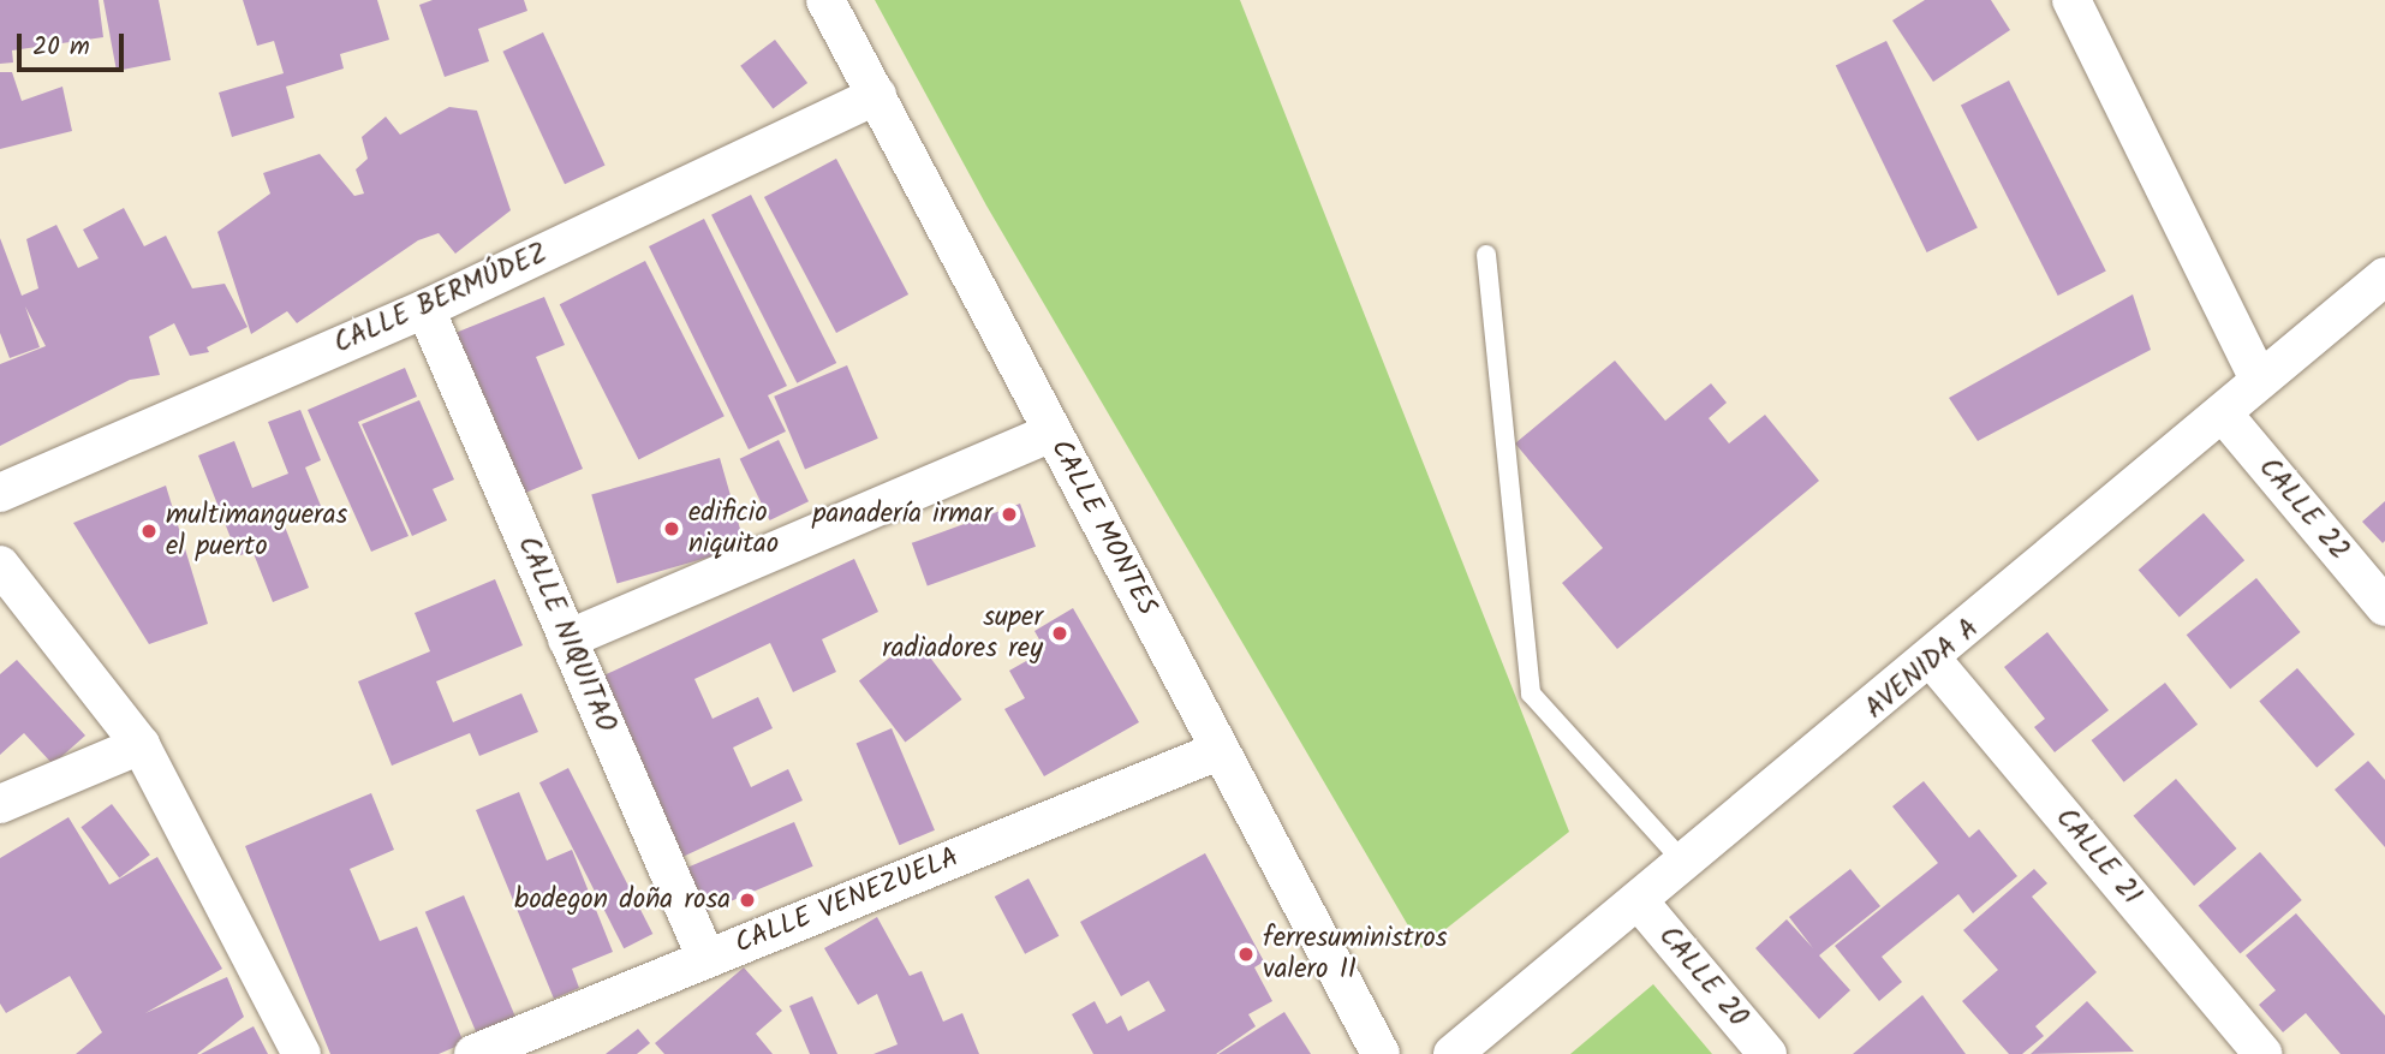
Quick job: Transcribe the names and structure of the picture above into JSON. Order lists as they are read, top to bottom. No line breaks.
{"streets":{"street":["CALLE BERMÚDEZ","CALLE 22","CALLE MONTES","CALLE NIQUITAO","AVENIDA A","CALLE 21","CALLE VENEZUELA","CALLE 20"]},"crossings":[["CALLE BERMÚDEZ","CALLE MONTES"],["CALLE BERMÚDEZ","CALLE NIQUITAO"],["CALLE 22","AVENIDA A"],["CALLE MONTES","CALLE VENEZUELA"],["CALLE NIQUITAO","CALLE VENEZUELA"],["AVENIDA A","CALLE 21"],["AVENIDA A","CALLE 20"]],"places":["panadería irmar","edificio niquitao","multimangueras el puerto","super radiadores rey","bodegon doña rosa","ferresuministros valero II"],"scale_bar":"20 m"}
